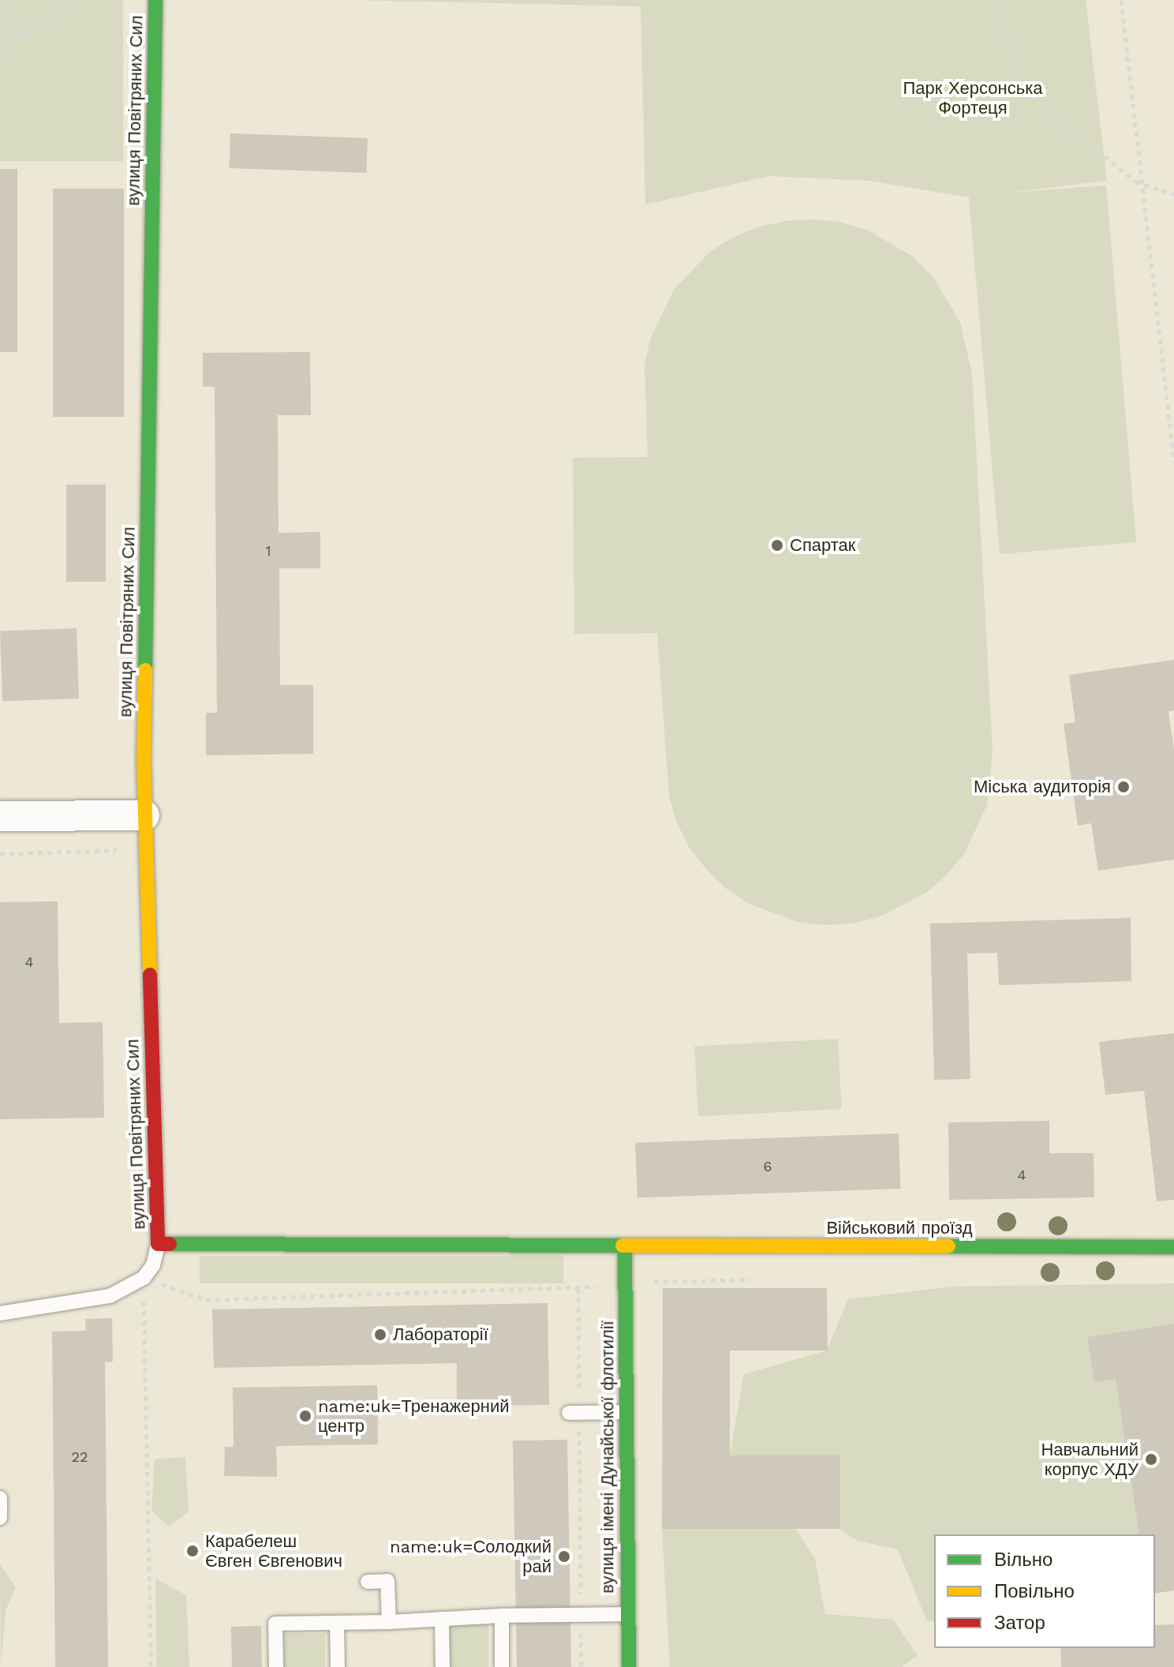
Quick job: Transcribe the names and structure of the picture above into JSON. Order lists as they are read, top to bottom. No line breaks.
{"streets":{"street":["вулиця Повітряних Сил","Військовий проїзд","вулиця імені Дунайської флотилії"]},"crossings":[["вулиця Повітряних Сил","Військовий проїзд"],["Військовий проїзд","вулиця імені Дунайської флотилії"]],"parks":["Парк Херсонська Фортеця"],"places":["Спартак","Міська аудиторія","Лабораторії","name:uk=Тренажерний центр","Навчальний корпус ХДУ","Карабелеш Євген Євгенович","name:uk=Солодкий рай"],"house_numbers":["1","4","6","4","22"],"legend":["Вільно","Повільно","Затор"]}
